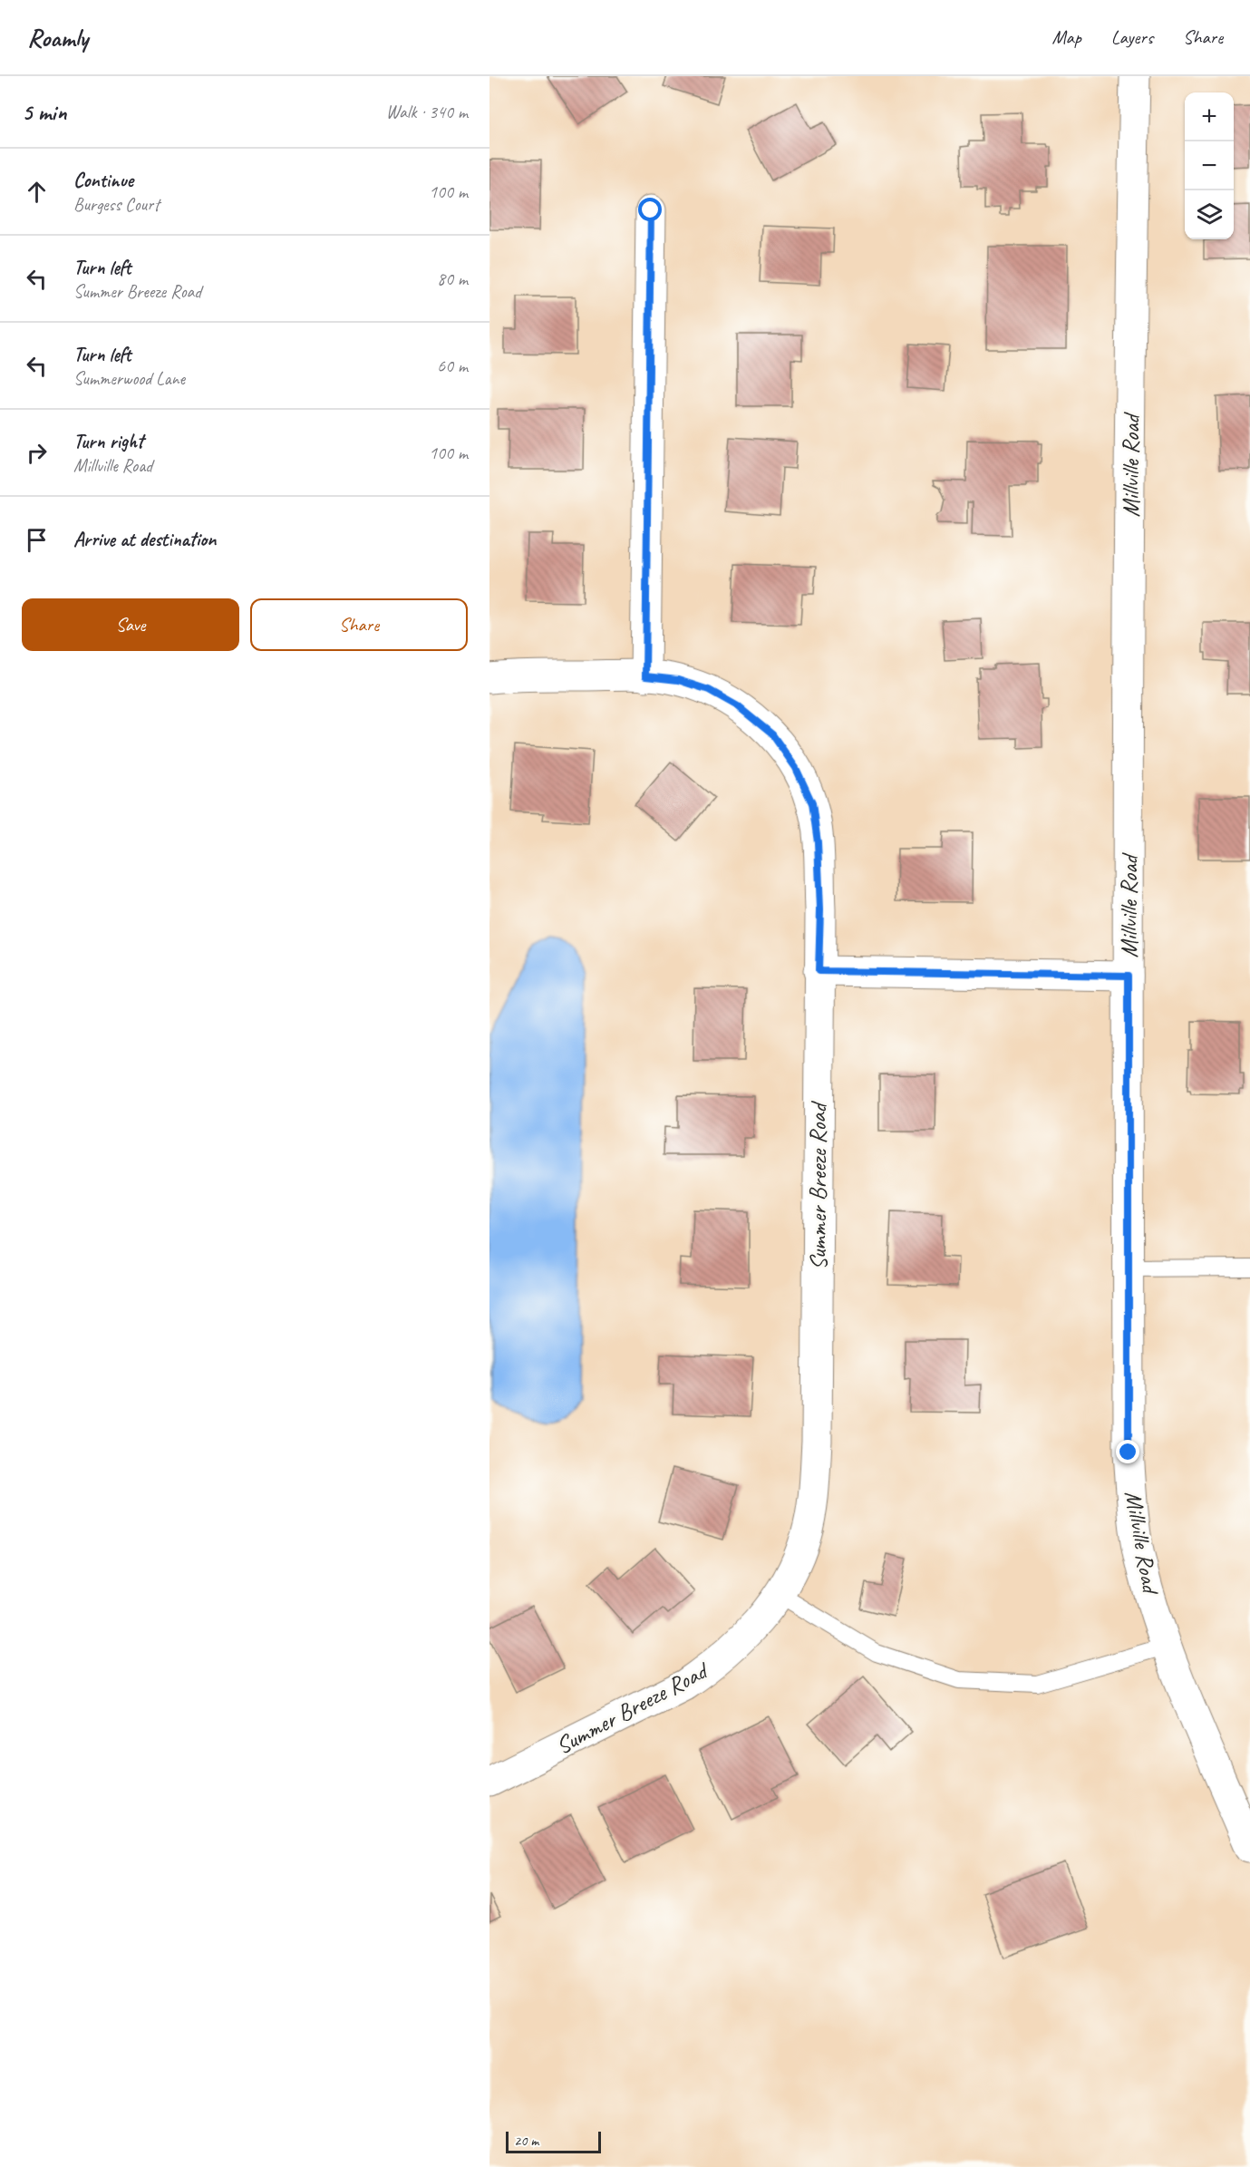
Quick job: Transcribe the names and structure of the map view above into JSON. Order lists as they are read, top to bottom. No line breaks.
{"streets":{"street":["Millville Road","Summer Breeze Road"]},"scale_bar":"20 m","page":{"header":"Roamly","nav":["Map","Layers","Share"],"heading":["5 min","Walk · 340 m"],"map_buttons":["+","−"],"list":[["Continue","Burgess Court","100 m"],["Turn left","Summer Breeze Road","80 m"],["Turn left","Summerwood Lane","60 m"],["Turn right","Millville Road","100 m"],"Arrive at destination"],"buttons":["Save","Share"],"scale":"20 m"}}
